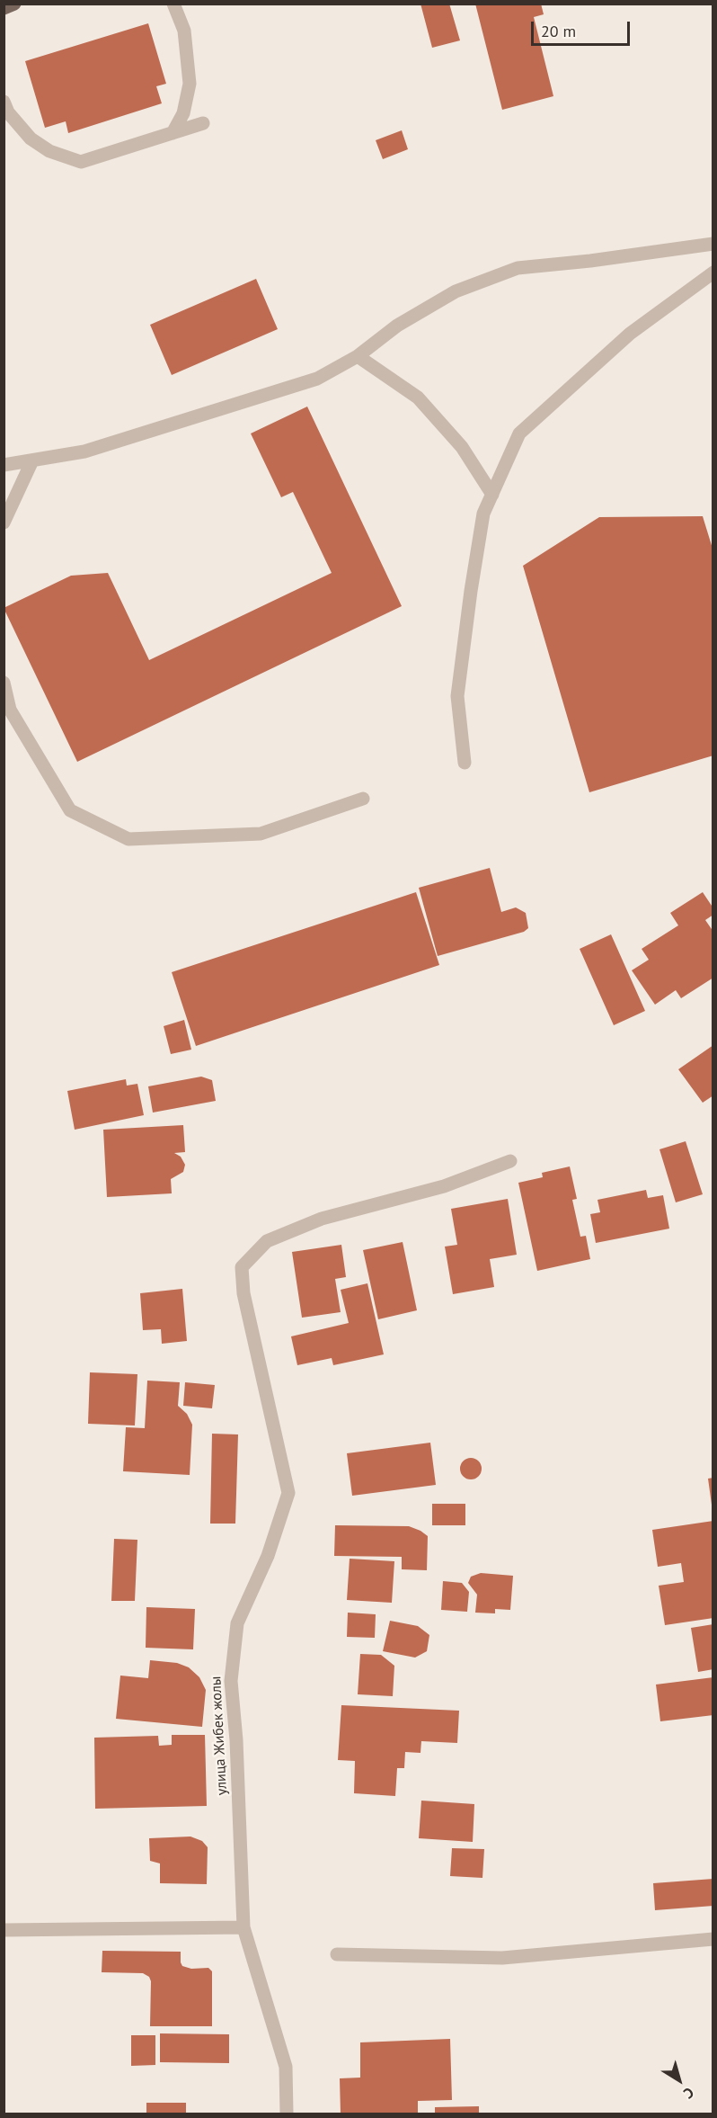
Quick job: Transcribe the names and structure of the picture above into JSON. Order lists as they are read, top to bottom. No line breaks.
{"streets":{"street":["улица Жибек жолы"]},"scale_bar":"20 m","north":"bottom right"}
